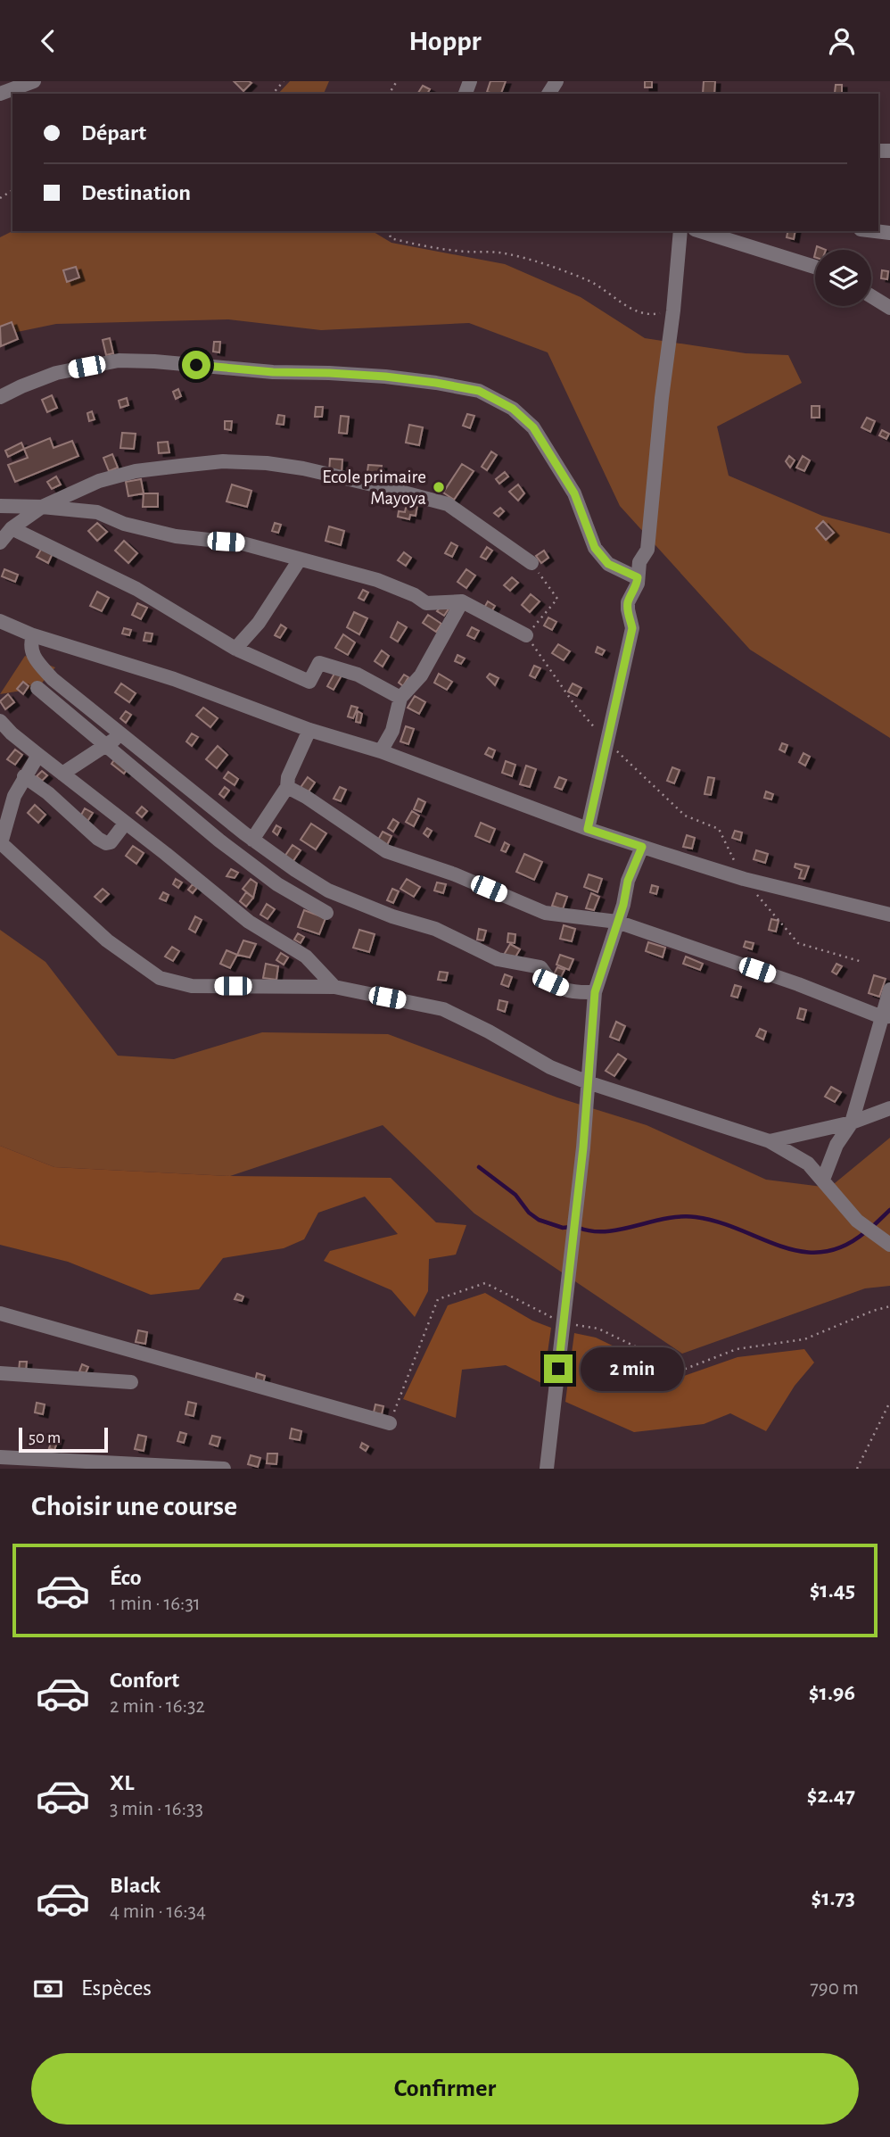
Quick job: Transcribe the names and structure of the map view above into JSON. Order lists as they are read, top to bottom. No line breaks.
{"places":["Ecole primaire Mayoya"],"scale_bar":"50 m","page":{"header":"Hoppr","banner":["Départ","Destination"],"bubble":"2 min","scale":"50 m","heading":"Choisir une course","list":[{"name":"Éco","note":"1 min · 16:31","value":"$1.45"},{"name":"Confort","note":"2 min · 16:32","value":"$1.96"},{"name":"XL","note":"3 min · 16:33","value":"$2.47"},{"name":"Black","note":"4 min · 16:34","value":"$1.73"}],"pay":["Espèces","790 m"],"buttons":"Confirmer"}}
